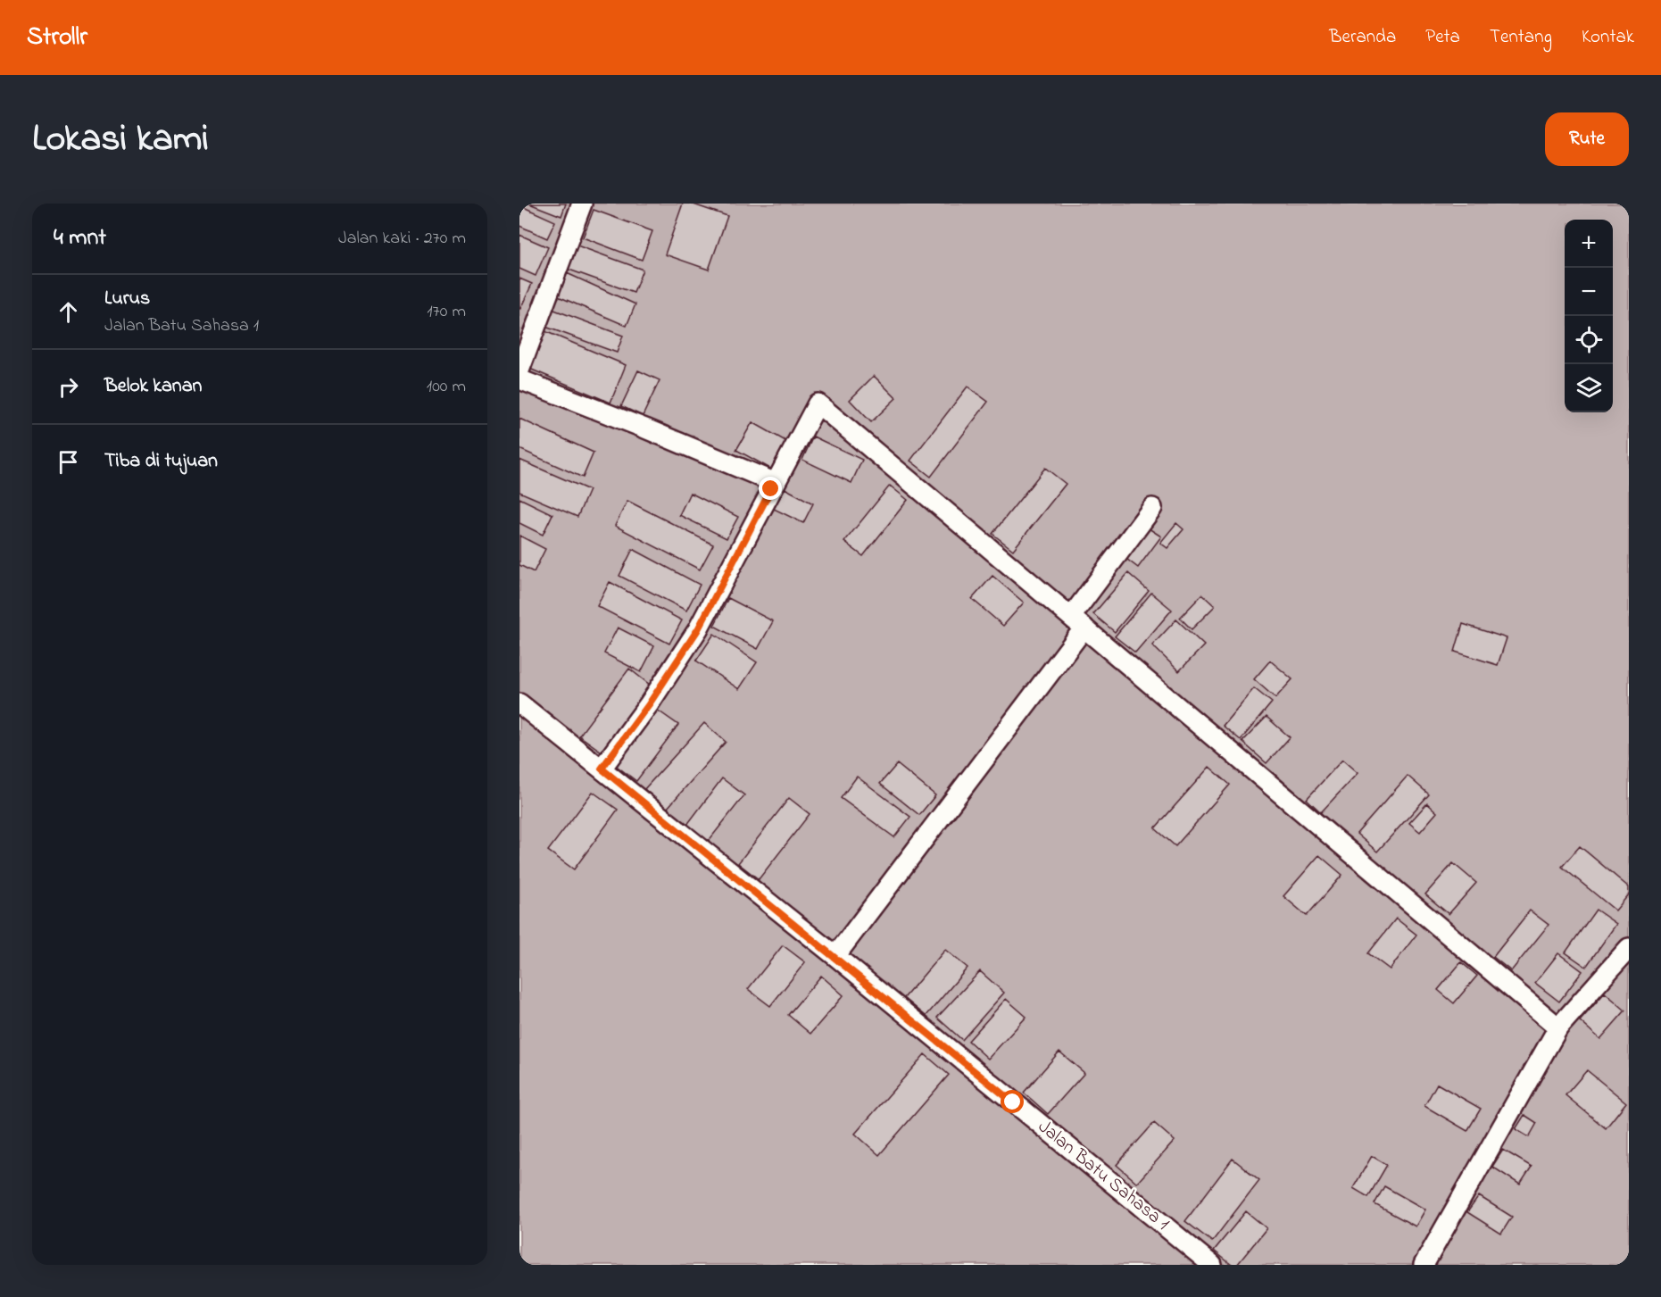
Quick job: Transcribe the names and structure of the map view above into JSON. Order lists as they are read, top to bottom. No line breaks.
{"streets":{"street":["Jalan Batu Sahasa 1"]},"page":{"header":"Strollr","nav":["Beranda","Peta","Tentang","Kontak"],"title":"Lokasi kami","buttons":"Rute","heading":["4 mnt","Jalan kaki · 270 m"],"map_buttons":["+","−"],"list":[["Lurus","Jalan Batu Sahasa 1","170 m"],["Belok kanan","100 m"],"Tiba di tujuan"]}}
